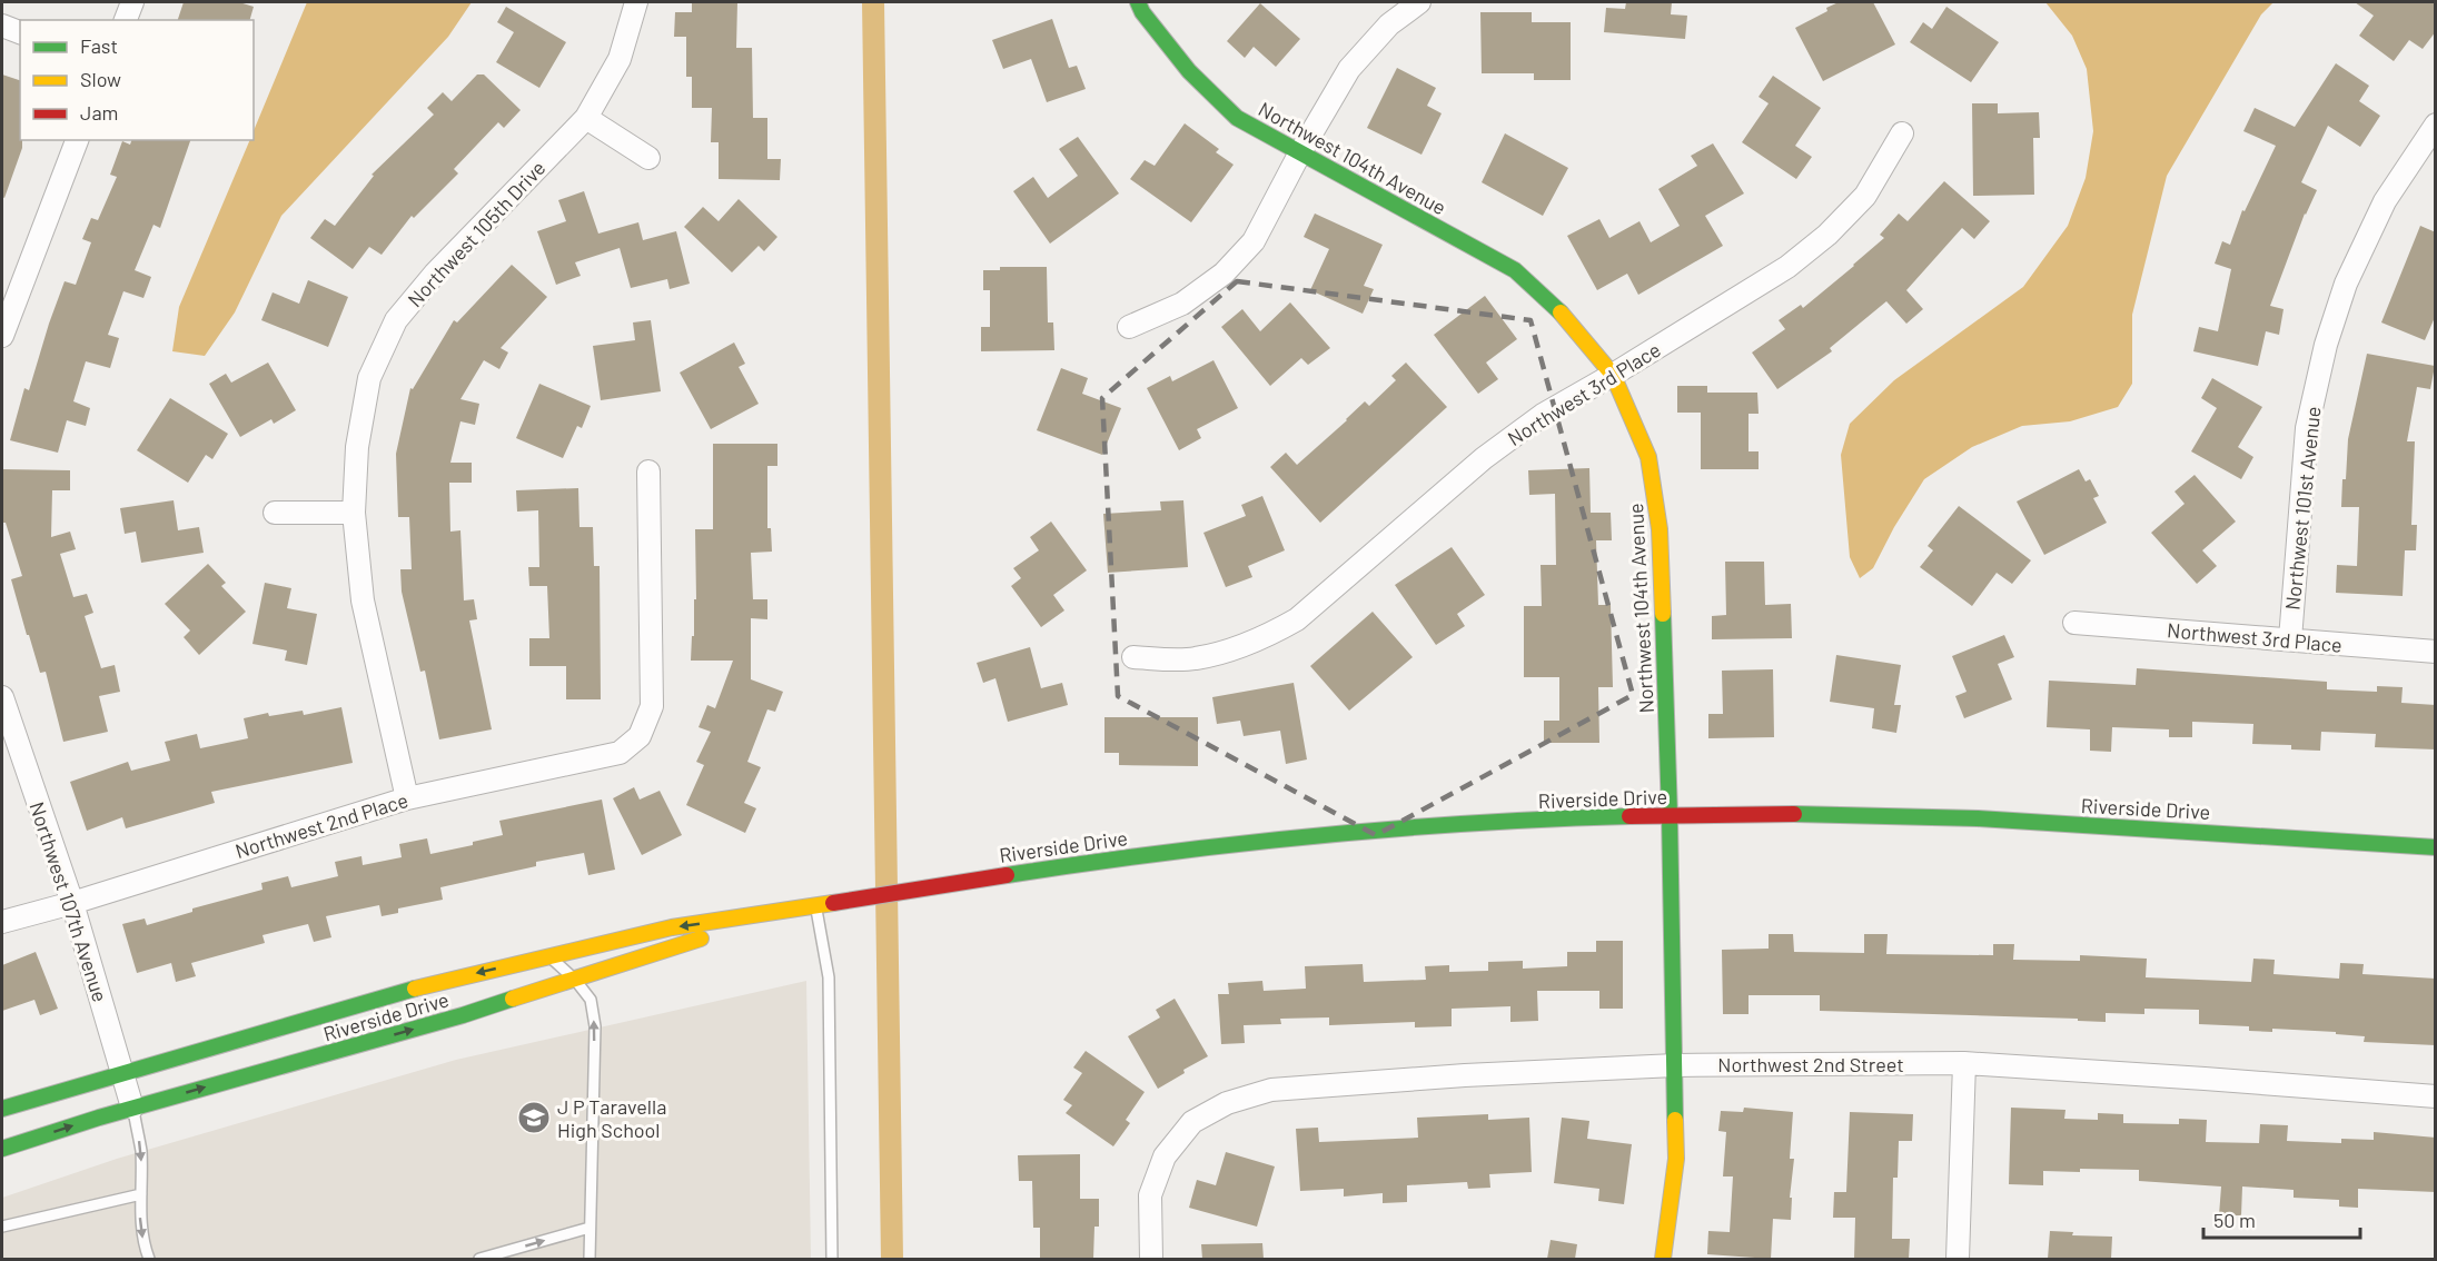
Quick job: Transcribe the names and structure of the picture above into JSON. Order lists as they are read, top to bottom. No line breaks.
{"streets":{"street":["Northwest 104th Avenue","Northwest 105th Drive","Northwest 3rd Place","Northwest 101st Avenue","Riverside Drive","Northwest 2nd Place","Northwest 107th Avenue","Northwest 2nd Street"]},"crossings":[["Northwest 104th Avenue","Northwest 3rd Place"],["Northwest 104th Avenue","Riverside Drive"],["Northwest 104th Avenue","Northwest 2nd Street"],["Northwest 105th Drive","Northwest 2nd Place"],["Northwest 3rd Place","Northwest 101st Avenue"],["Riverside Drive","Northwest 107th Avenue"],["Northwest 2nd Place","Northwest 107th Avenue"]],"places":{"school or university":["J P Taravella High School"]},"legend":["Fast","Slow","Jam"],"scale_bar":"50 m"}
